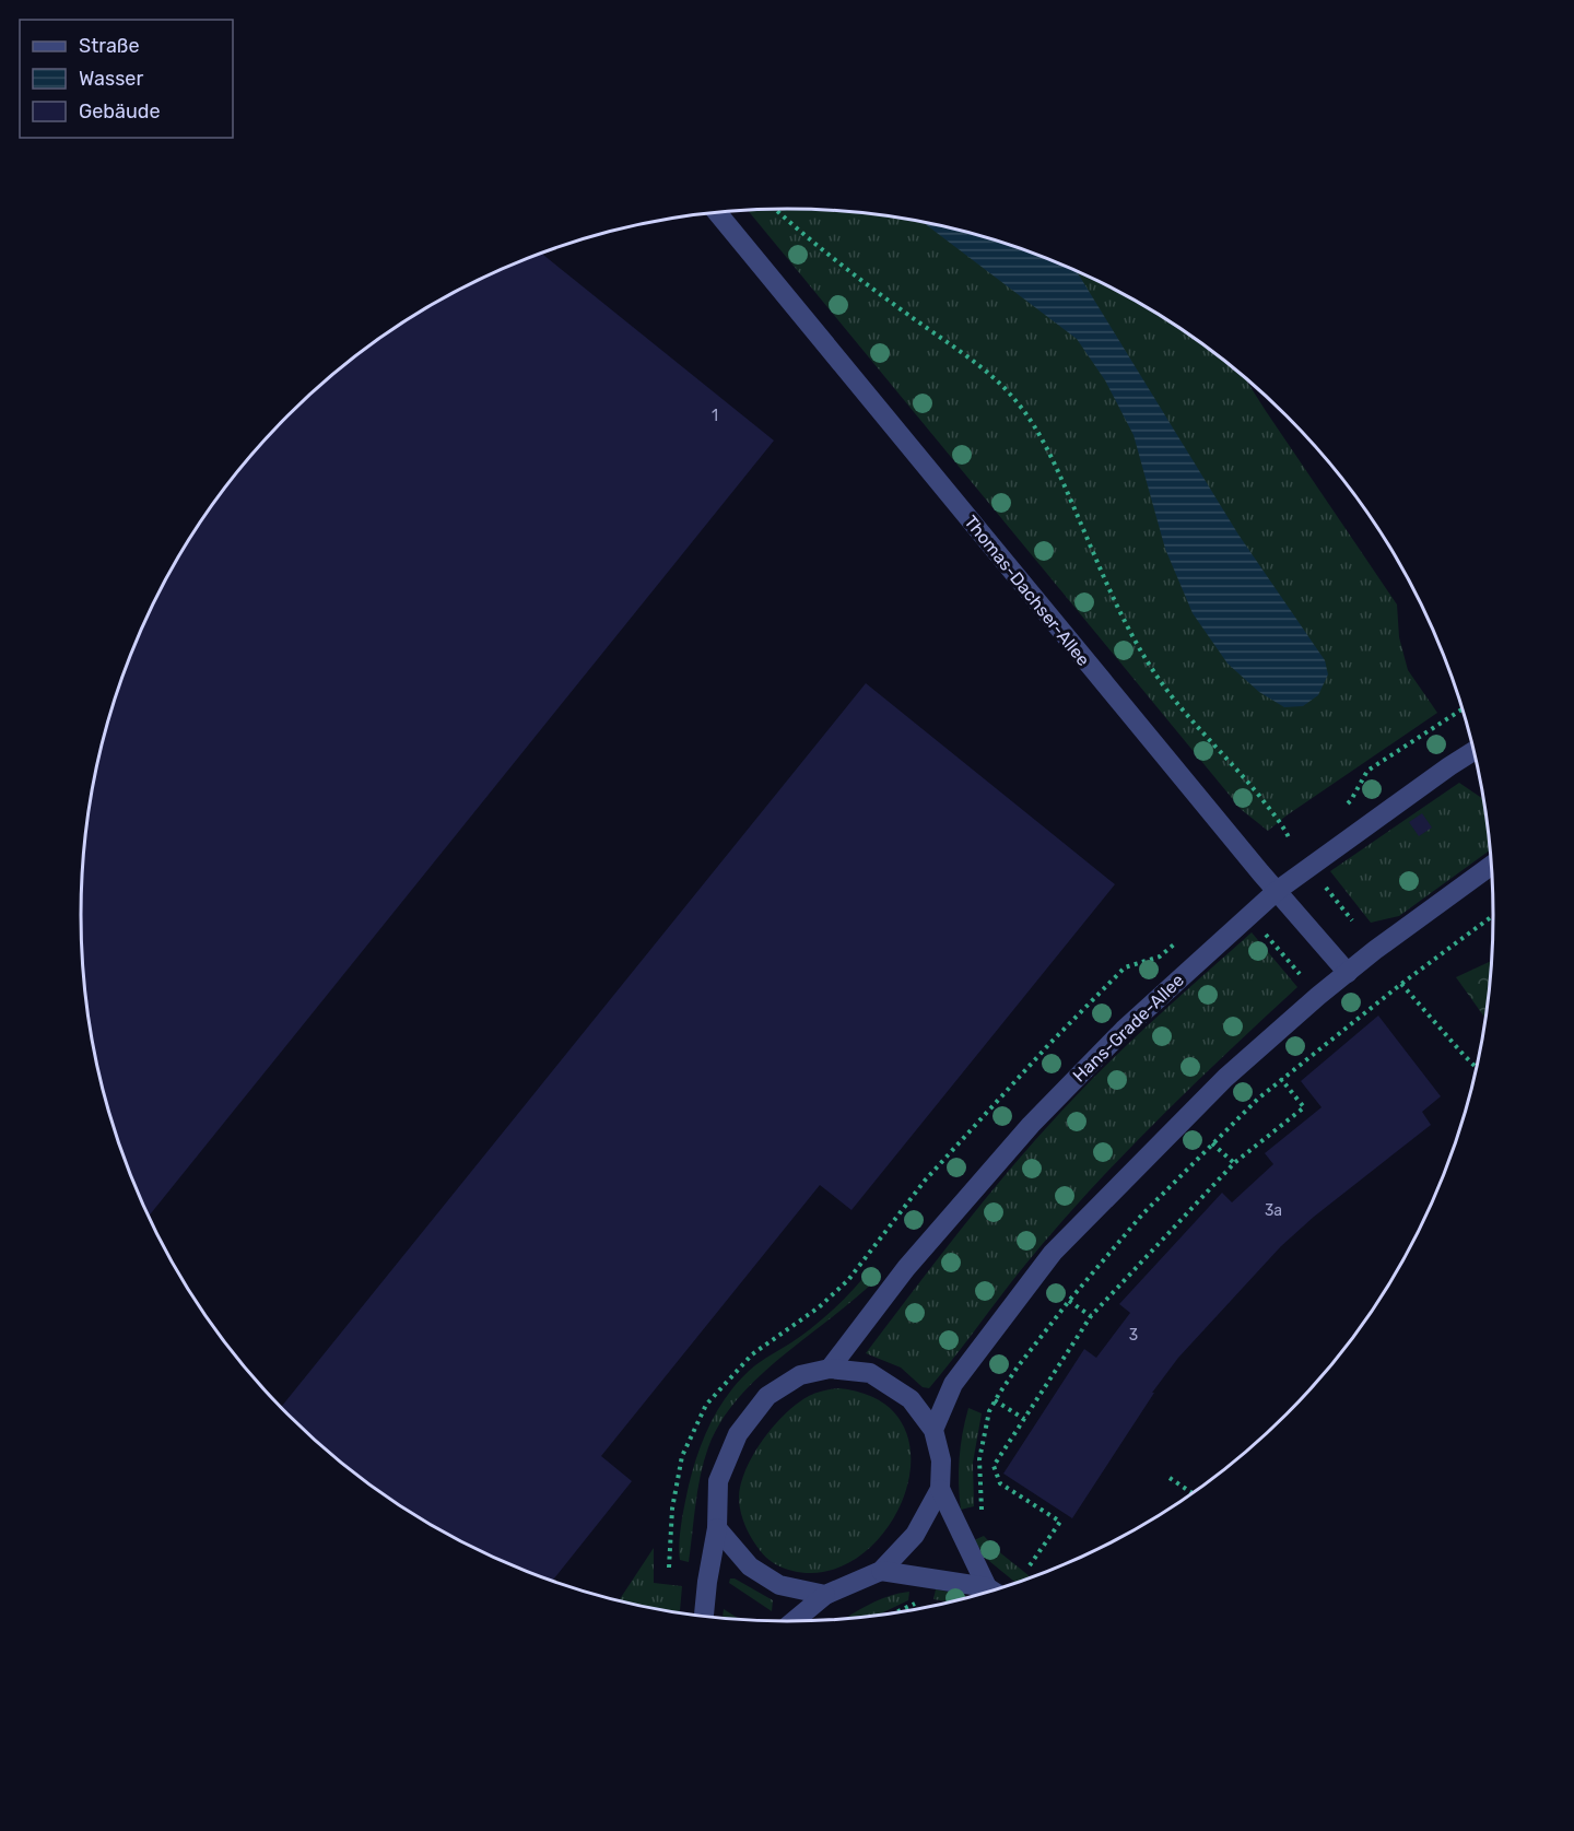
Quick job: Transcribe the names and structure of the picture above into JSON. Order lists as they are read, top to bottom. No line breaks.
{"streets":{"street":["Thomas-Dachser-Allee","Hans-Grade-Allee"]},"crossings":[["Thomas-Dachser-Allee","Hans-Grade-Allee"]],"house_numbers":["1","3a","3"],"legend":["Straße","Wasser","Gebäude"]}
